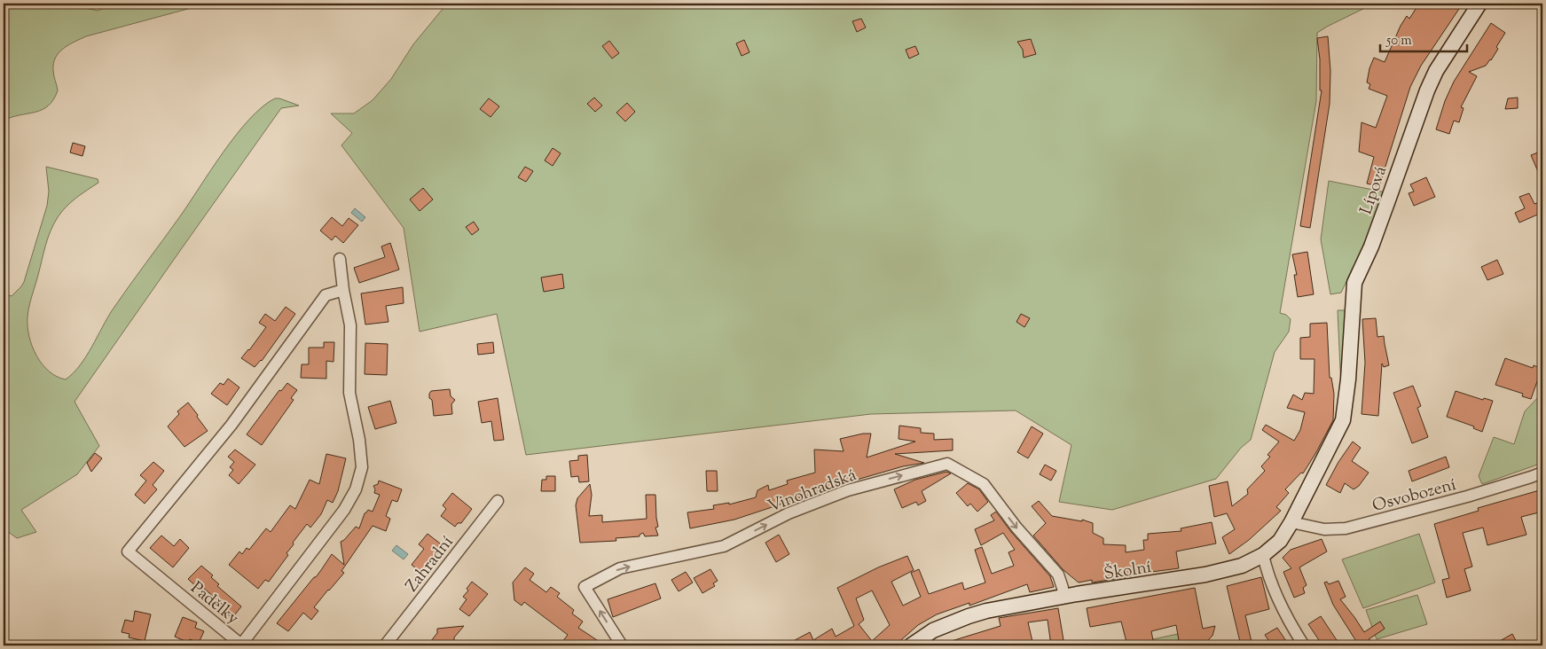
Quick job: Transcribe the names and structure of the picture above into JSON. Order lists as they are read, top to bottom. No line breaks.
{"streets":{"street":["Lípová","Vinohradská","Osvobození","Zahradní","Školní","Padělky"]},"crossings":[["Lípová","Školní"],["Vinohradská","Školní"],["Osvobození","Školní"]],"scale_bar":"50 m"}
